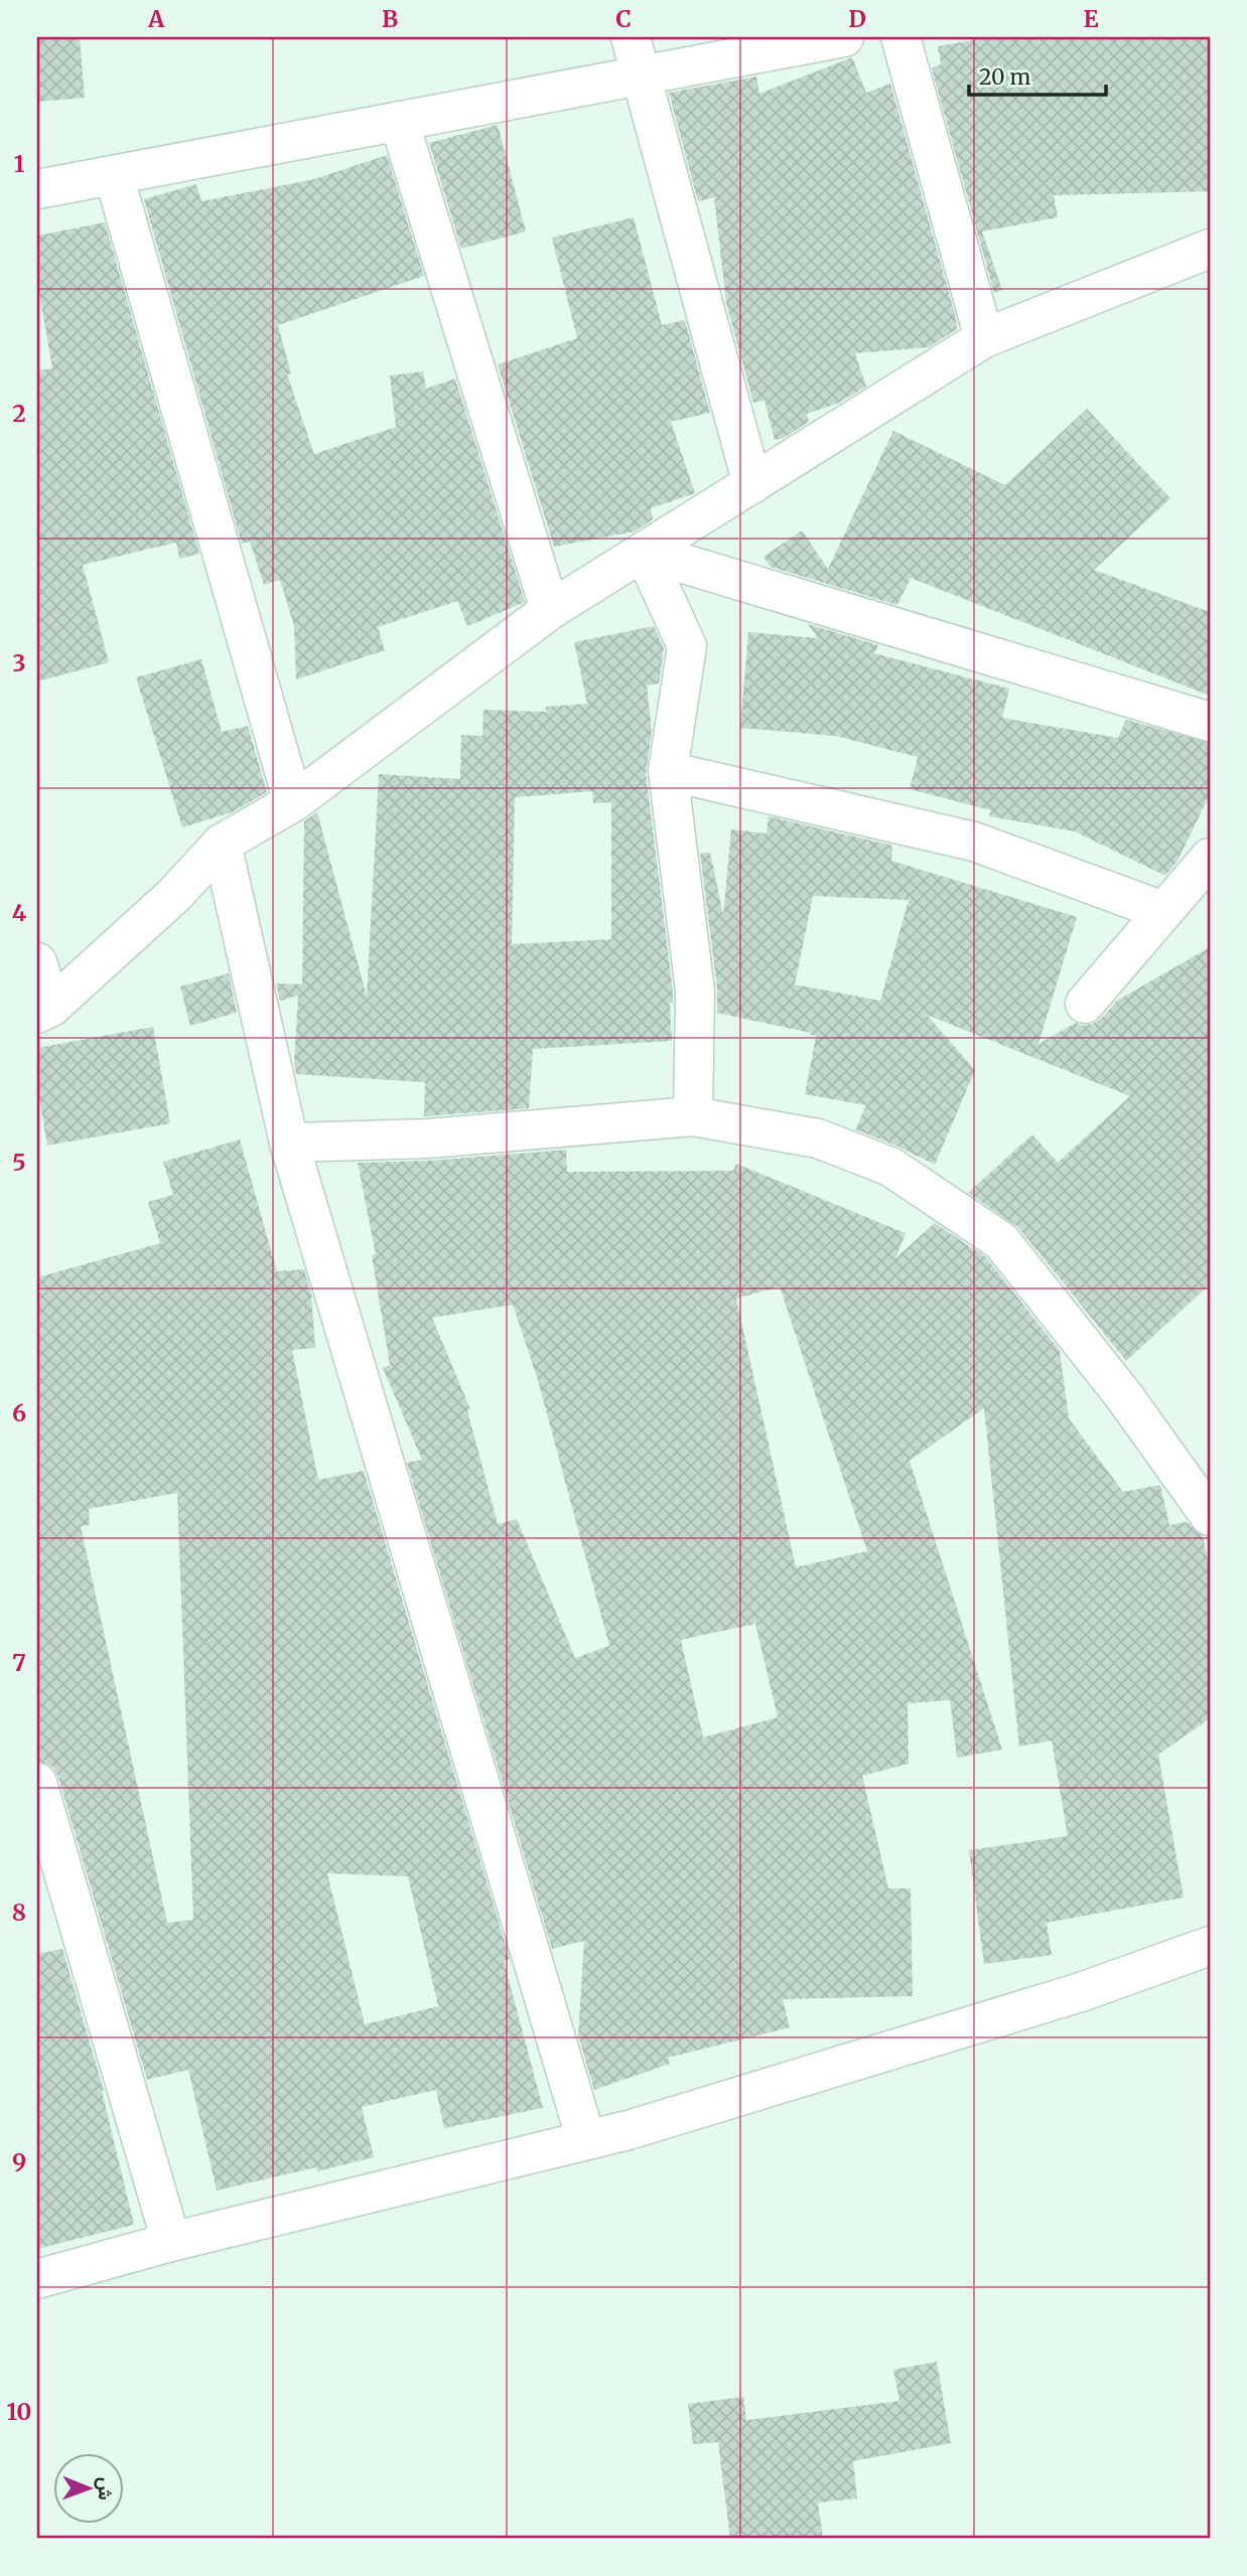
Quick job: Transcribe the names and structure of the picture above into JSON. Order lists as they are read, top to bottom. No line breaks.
{"scale_bar":"20 m","north":"right","grid":{"columns":["A","B","C","D","E"],"rows":["1","2","3","4","5","6","7","8","9","10"]}}
